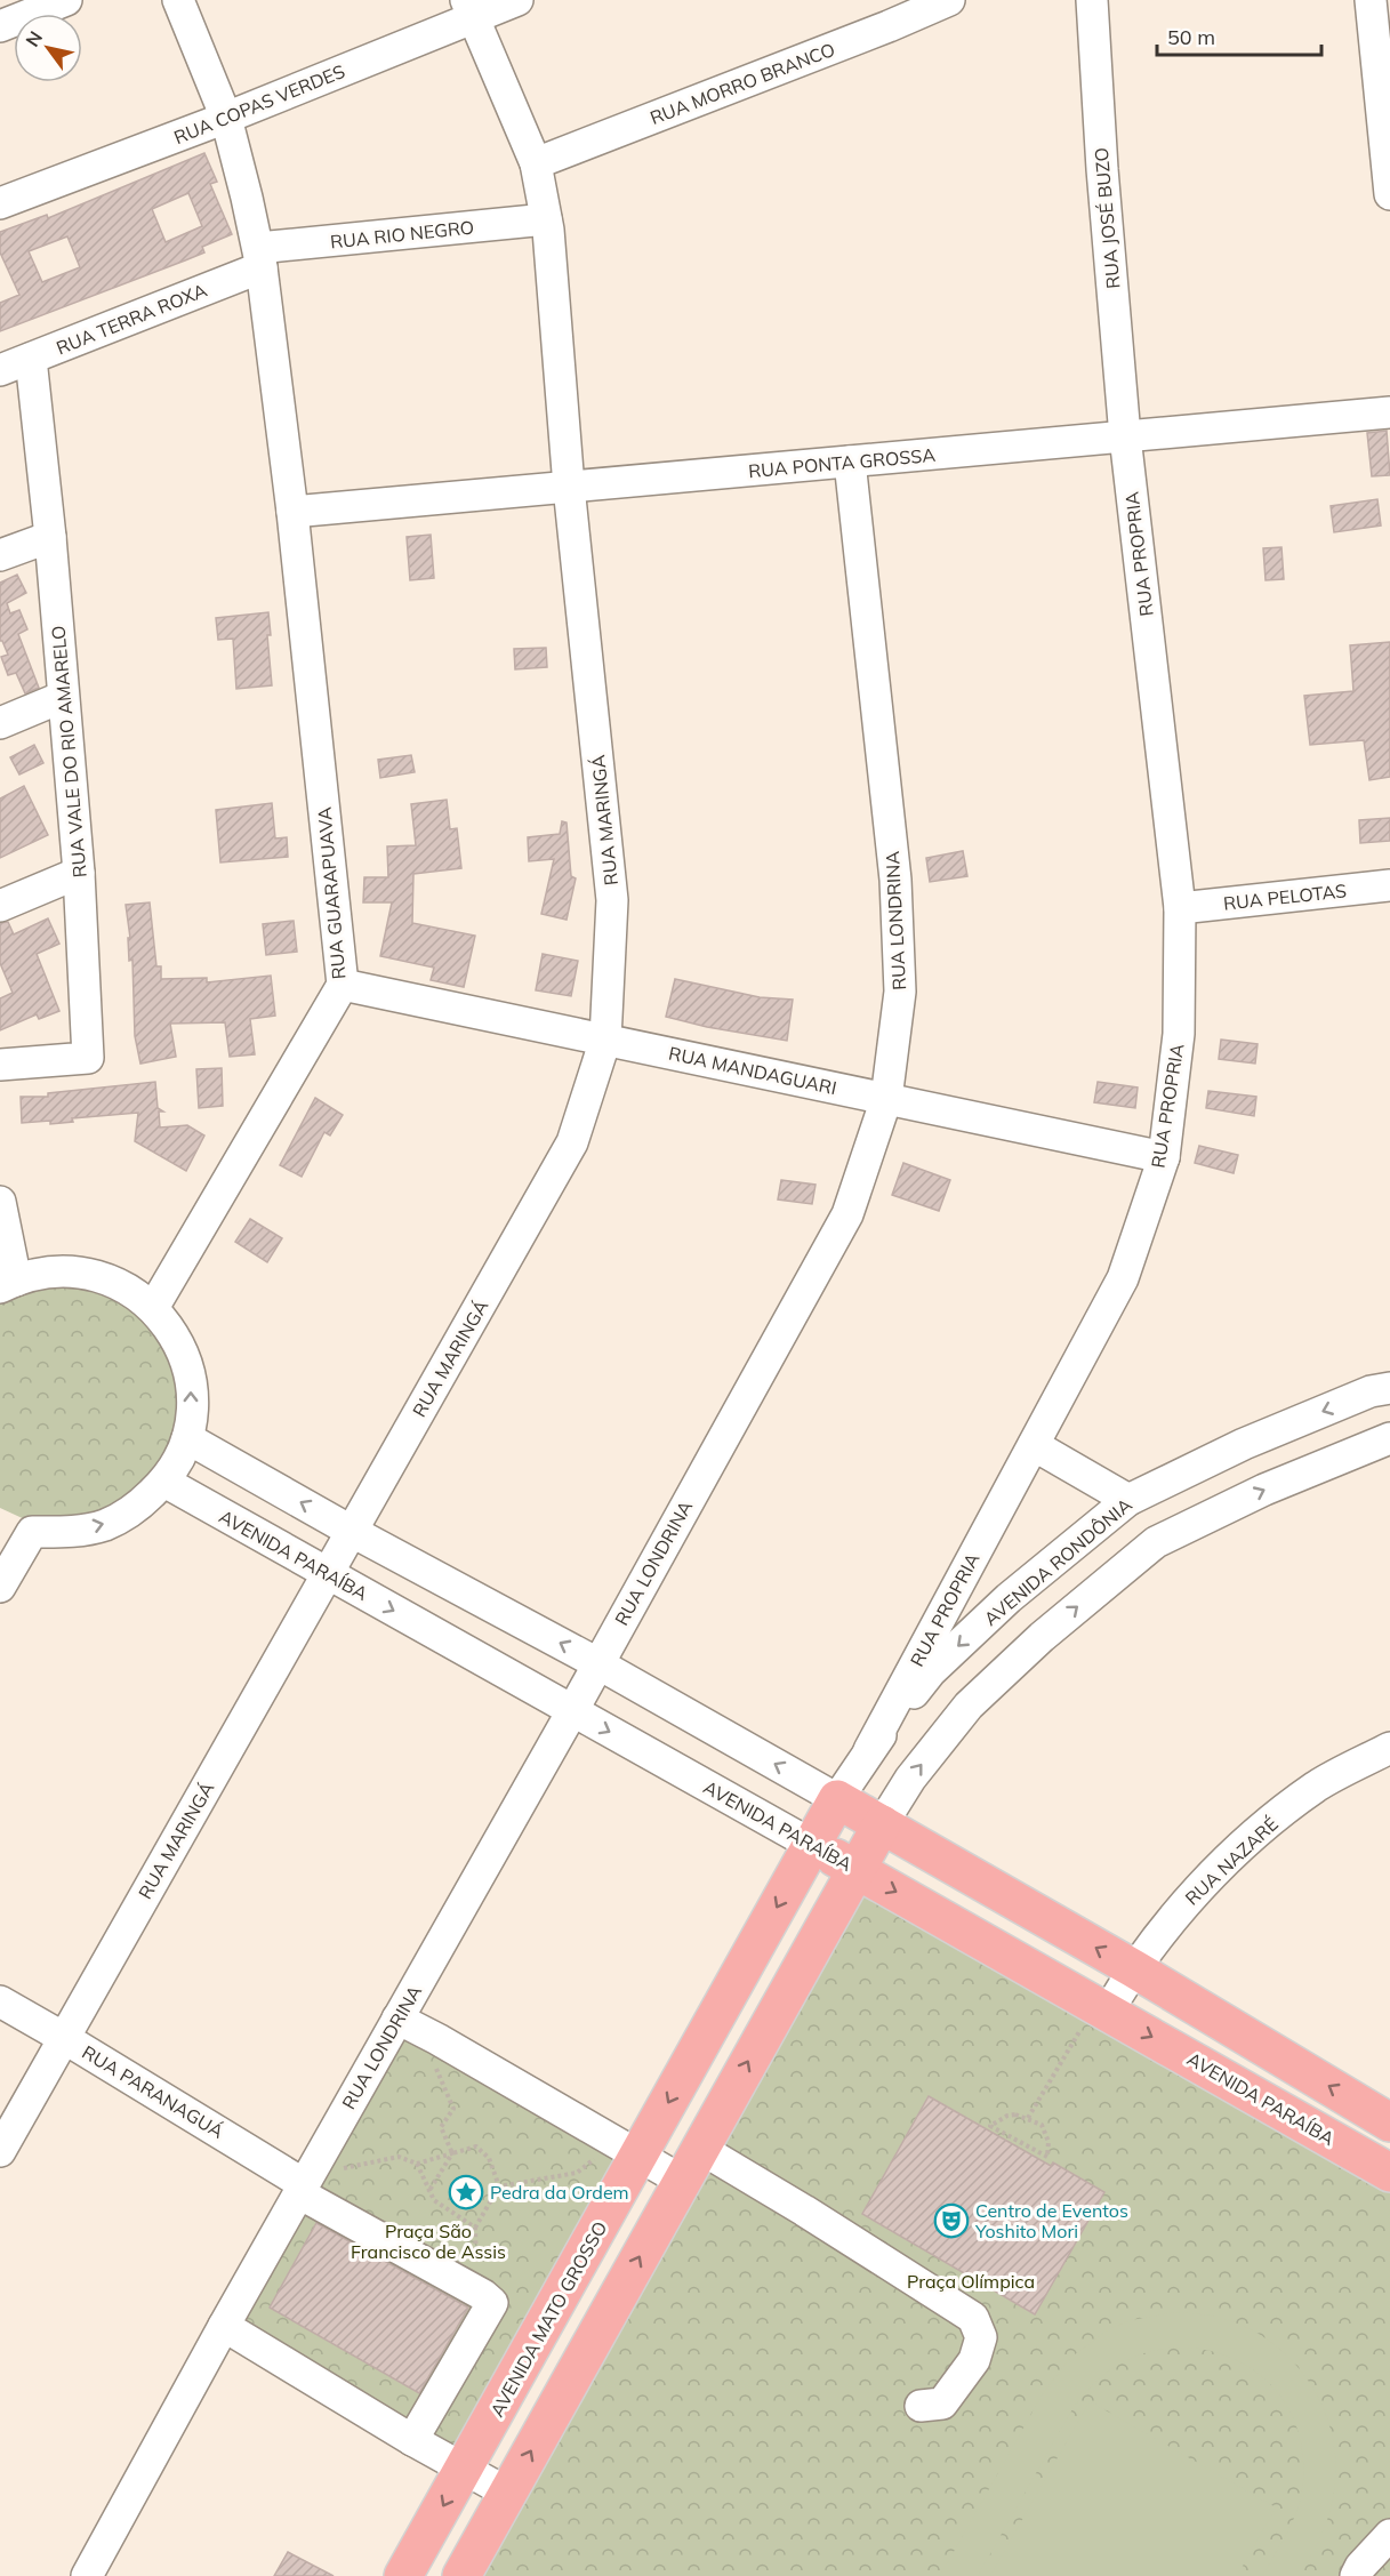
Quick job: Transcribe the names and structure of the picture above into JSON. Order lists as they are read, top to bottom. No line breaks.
{"streets":{"main road":["AVENIDA PARAÍBA","AVENIDA RONDÔNIA","AVENIDA MATO GROSSO"],"street":["RUA MORRO BRANCO","RUA COPAS VERDES","RUA JOSÉ BUZO","RUA RIO NEGRO","RUA TERRA ROXA","RUA PONTA GROSSA","RUA PROPRIA","RUA VALE DO RIO AMARELO","RUA MARINGÁ","RUA GUARAPUAVA","RUA PELOTAS","RUA LONDRINA","RUA MANDAGUARI","RUA NAZARÉ","RUA PARANAGUÁ"]},"crossings":[["RUA MORRO BRANCO","RUA MARINGÁ"],["RUA COPAS VERDES","RUA MARINGÁ"],["RUA COPAS VERDES","RUA GUARAPUAVA"],["RUA JOSÉ BUZO","RUA PONTA GROSSA"],["RUA JOSÉ BUZO","RUA PROPRIA"],["RUA RIO NEGRO","RUA TERRA ROXA"],["RUA RIO NEGRO","RUA MARINGÁ"],["RUA RIO NEGRO","RUA GUARAPUAVA"],["RUA TERRA ROXA","RUA VALE DO RIO AMARELO"],["RUA TERRA ROXA","RUA GUARAPUAVA"],["RUA PONTA GROSSA","RUA PROPRIA"],["RUA PONTA GROSSA","RUA MARINGÁ"],["RUA PONTA GROSSA","RUA GUARAPUAVA"],["RUA PONTA GROSSA","RUA LONDRINA"],["RUA PROPRIA","RUA PELOTAS"],["RUA PROPRIA","RUA MANDAGUARI"],["RUA PROPRIA","AVENIDA RONDÔNIA"],["RUA MARINGÁ","RUA MANDAGUARI"],["RUA MARINGÁ","AVENIDA PARAÍBA"],["RUA MARINGÁ","RUA PARANAGUÁ"],["RUA GUARAPUAVA","RUA MANDAGUARI"],["RUA LONDRINA","RUA MANDAGUARI"],["RUA LONDRINA","AVENIDA PARAÍBA"],["RUA LONDRINA","RUA PARANAGUÁ"],["AVENIDA PARAÍBA","AVENIDA RONDÔNIA"],["AVENIDA PARAÍBA","RUA NAZARÉ"],["AVENIDA PARAÍBA","AVENIDA MATO GROSSO"],["AVENIDA RONDÔNIA","AVENIDA MATO GROSSO"]],"parks":["Praça São Francisco de Assis","Praça Olímpica"],"places":{"place":["Pedra da Ordem"],"theatre":["Centro de Eventos Yoshito Mori"]},"scale_bar":"50 m","north":"top left"}
